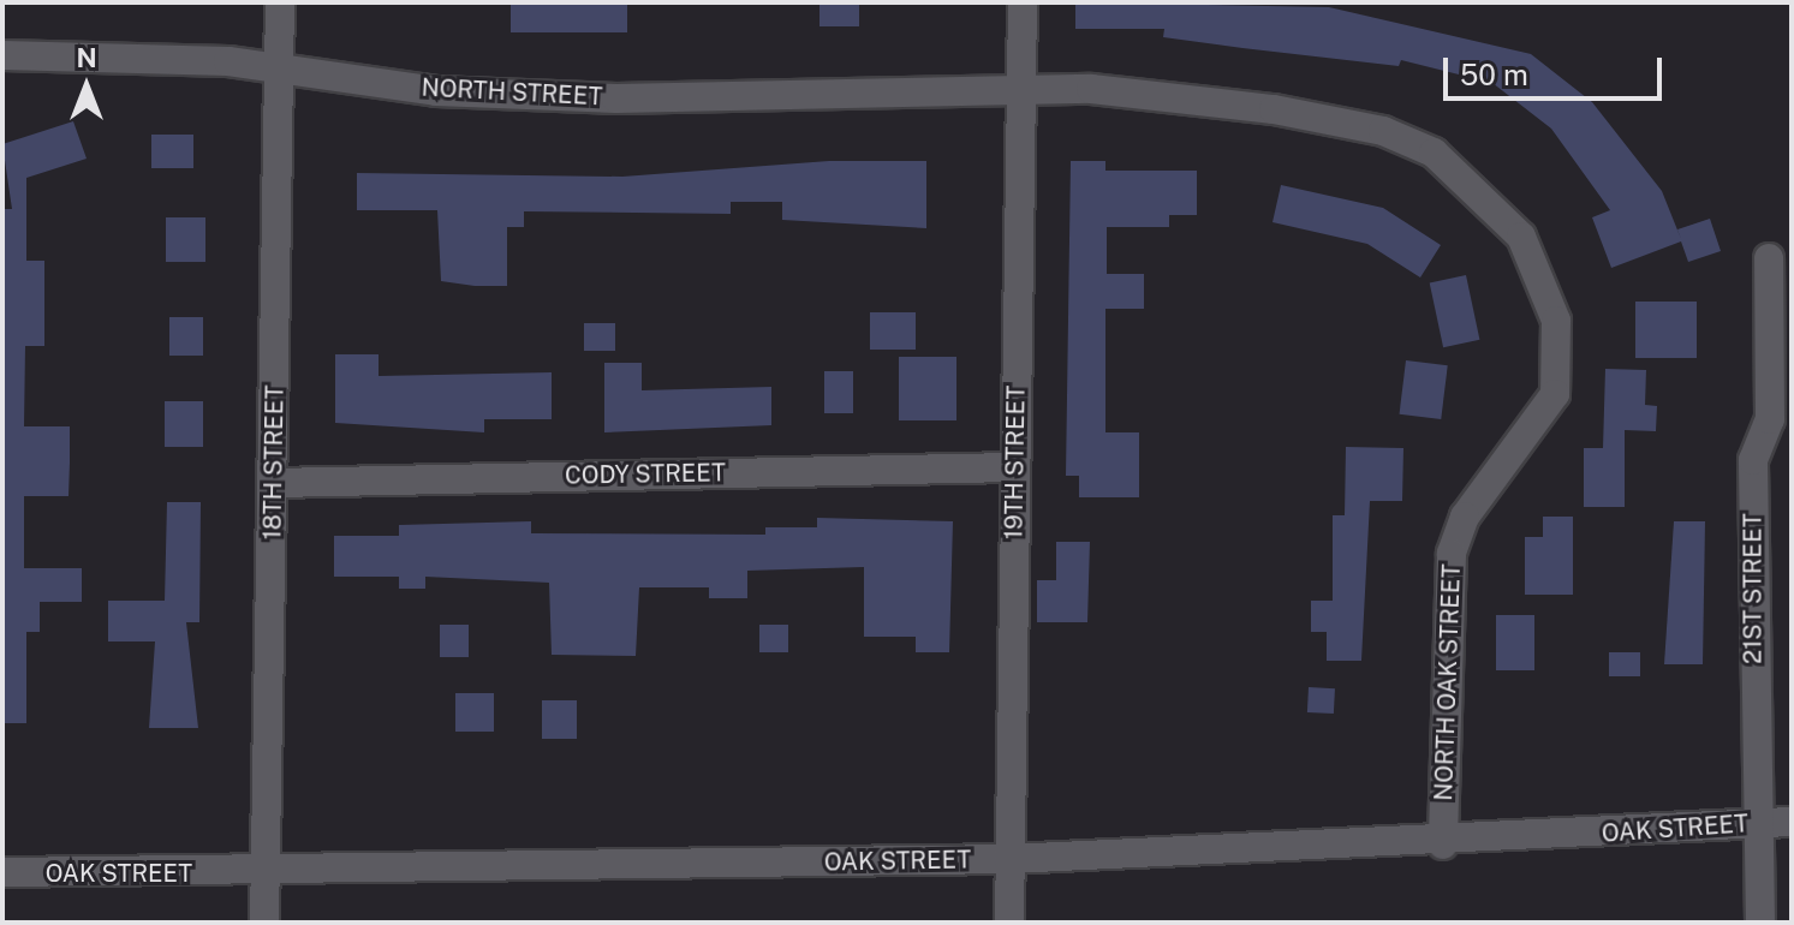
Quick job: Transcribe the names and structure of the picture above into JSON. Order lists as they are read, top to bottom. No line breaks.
{"streets":{"street":["NORTH STREET","18TH STREET","19TH STREET","CODY STREET","21ST STREET","NORTH OAK STREET","OAK STREET"]},"crossings":[["NORTH STREET","18TH STREET"],["NORTH STREET","19TH STREET"],["NORTH STREET","NORTH OAK STREET"],["18TH STREET","CODY STREET"],["18TH STREET","OAK STREET"],["19TH STREET","CODY STREET"],["19TH STREET","NORTH OAK STREET"],["19TH STREET","OAK STREET"],["21ST STREET","OAK STREET"],["NORTH OAK STREET","OAK STREET"]],"scale_bar":"50 m","north":"top"}
